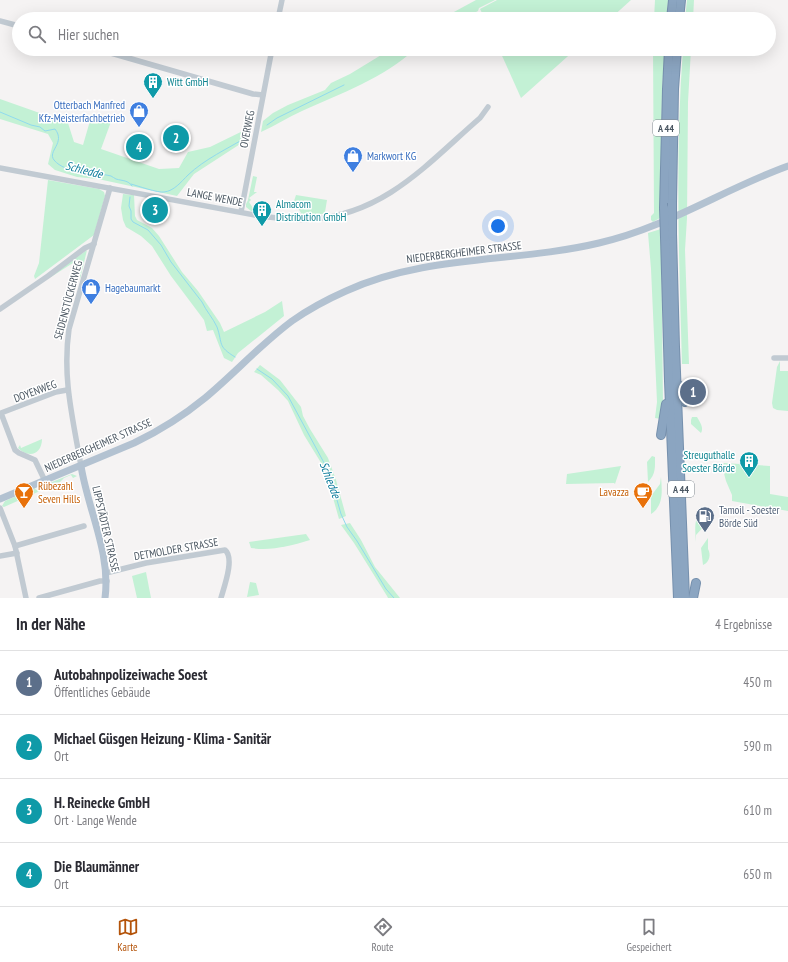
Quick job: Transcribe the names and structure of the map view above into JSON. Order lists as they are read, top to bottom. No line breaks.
{"streets":{"highway":["A 44"],"main road":["NIEDERBERGHEIMER STRASSE","LIPPSTÄDTER STRASSE"],"street":["OVERWEG","LANGE WENDE","SEIDENSTÜCKERWEG","DOYENWEG","DETMOLDER STRASSE"]},"crossings":[["OVERWEG","LANGE WENDE"],["LANGE WENDE","SEIDENSTÜCKERWEG"],["NIEDERBERGHEIMER STRASSE","SEIDENSTÜCKERWEG"],["NIEDERBERGHEIMER STRASSE","DOYENWEG"],["NIEDERBERGHEIMER STRASSE","LIPPSTÄDTER STRASSE"],["SEIDENSTÜCKERWEG","DOYENWEG"],["SEIDENSTÜCKERWEG","LIPPSTÄDTER STRASSE"],["LIPPSTÄDTER STRASSE","DETMOLDER STRASSE"]],"water":["Schledde"],"places":{"building":["Witt GmbH","Almacom Distribution GmbH","Streuguthalle Soester Börde"],"shop":["Otterbach Manfred Kfz-Meisterfachbetrieb","Markwort KG","Hagebaumarkt"],"bar":["Rübezahl Seven Hills"],"cafe":["Lavazza"],"fuel station":["Tamoil - Soester Börde Süd"]},"page":{"search":"Hier suchen","pins":["2","4","3","1"],"heading":["In der Nähe","4 Ergebnisse"],"list":[{"mark":"1","name":"Autobahnpolizeiwache Soest","note":"Öffentliches Gebäude","value":"450 m"},{"mark":"2","name":"Michael Güsgen Heizung - Klima - Sanitär","note":"Ort","value":"590 m"},{"mark":"3","name":"H. Reinecke GmbH","note":"Ort · Lange Wende","value":"610 m"},{"mark":"4","name":"Die Blaumänner","note":"Ort","value":"650 m"}],"nav":["Karte","Route","Gespeichert"]}}
